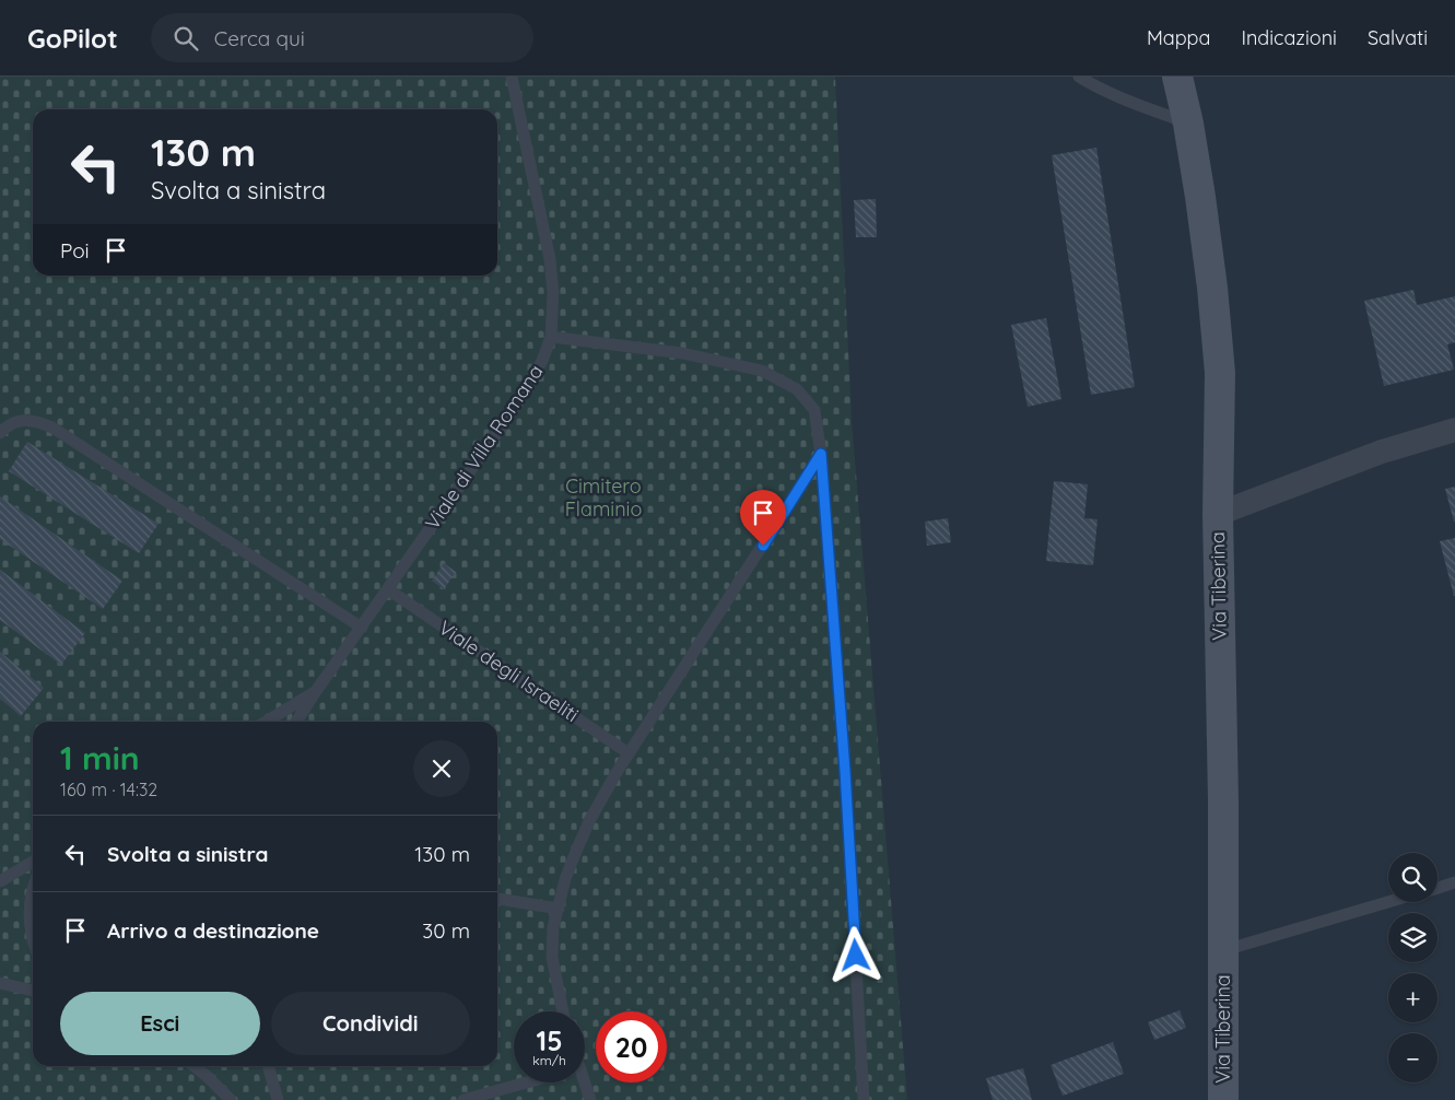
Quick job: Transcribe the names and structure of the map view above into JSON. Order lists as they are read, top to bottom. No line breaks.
{"streets":{"main road":["Via Tiberina"],"lane":["Viale di Villa Romana","Viale degli Israeliti"]},"crossings":[["Viale di Villa Romana","Viale degli Israeliti"]],"parks":["Cimitero Flaminio"],"page":{"header":"GoPilot","search":"Cerca qui","nav":["Mappa","Indicazioni","Salvati"],"turn":["130 m","Svolta a sinistra"],"then":"Poi","heading":["1 min","160 m · 14:32"],"list":[{"name":"Svolta a sinistra","value":"130 m"},{"name":"Arrivo a destinazione","value":"30 m"}],"map_buttons":["+","−"],"buttons":["Esci","Condividi"],"speed":"15 km/h","limit":"20"}}
